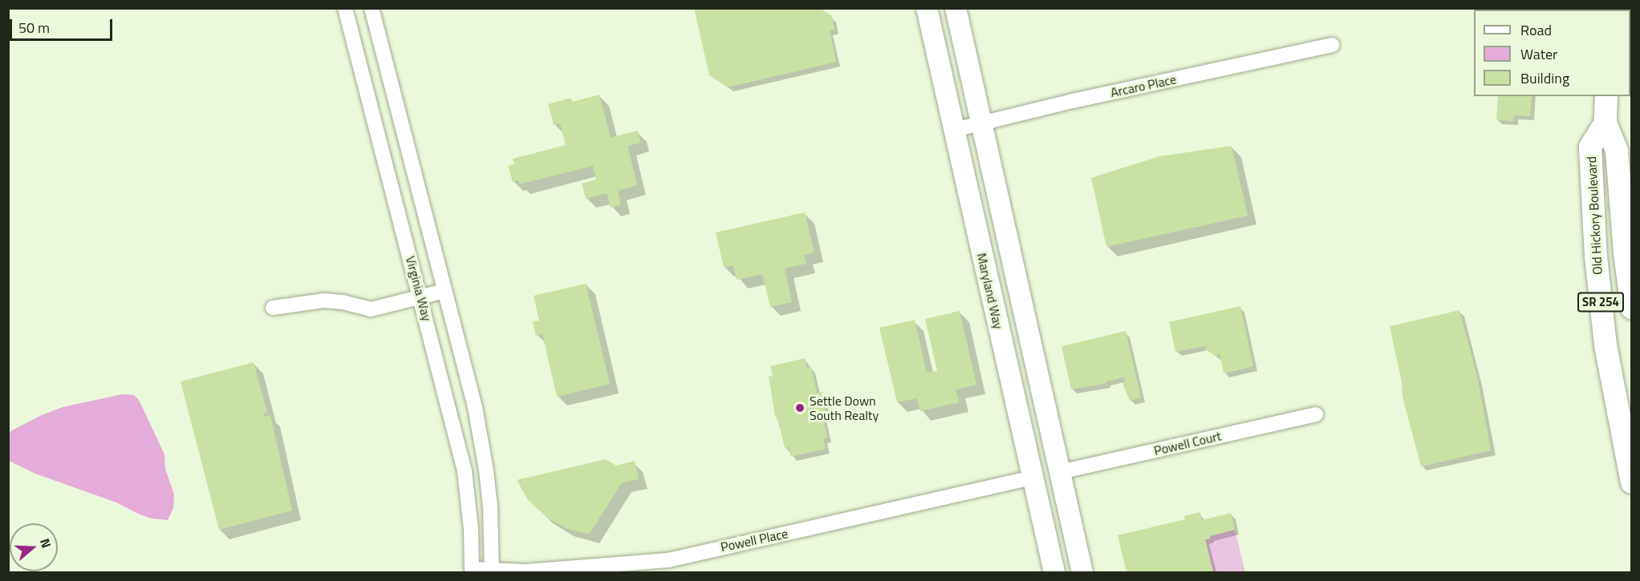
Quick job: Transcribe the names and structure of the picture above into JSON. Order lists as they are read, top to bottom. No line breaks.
{"streets":{"main road":["Old Hickory Boulevard","Maryland Way","SR 254"],"street":["Arcaro Place","Virginia Way","Powell Court","Powell Place"]},"crossings":[["Arcaro Place","Maryland Way"],["Virginia Way","Powell Place"],["Maryland Way","Powell Place"]],"places":["Settle Down South Realty"],"legend":["Road","Water","Building"],"scale_bar":"50 m","north":"right"}
